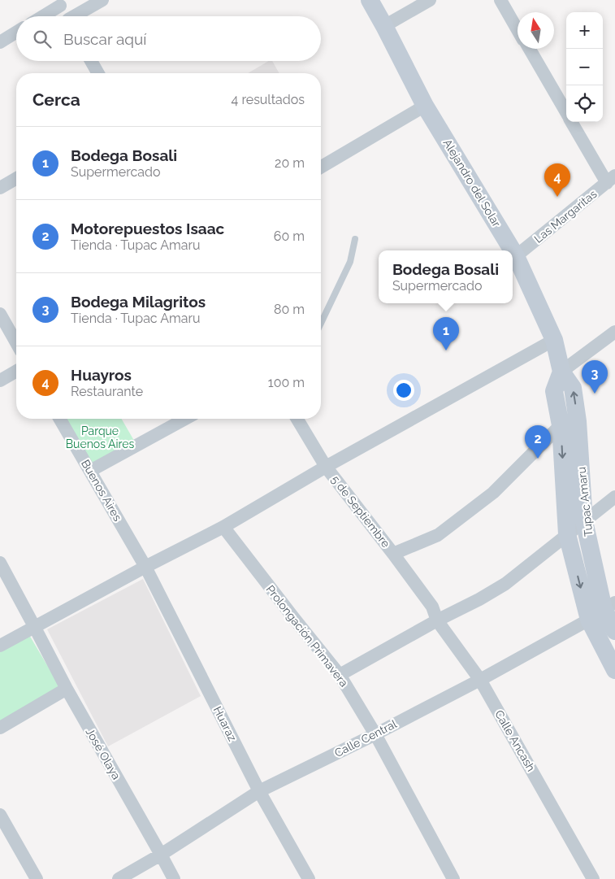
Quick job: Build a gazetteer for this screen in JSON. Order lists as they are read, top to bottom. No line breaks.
{"streets":{"street":["Alejandro del Solar","Las Margaritas","Buenos Aires","Tupac Amaru","5 de Septiembre","Prolongación Primavera","Huaraz","Calle Central","Calle Ancash","José Olaya"]},"crossings":[["Alejandro del Solar","Las Margaritas"],["Alejandro del Solar","Tupac Amaru"],["Buenos Aires","Huaraz"],["Tupac Amaru","Calle Central"],["5 de Septiembre","Calle Ancash"],["Prolongación Primavera","Calle Central"],["Huaraz","Calle Central"],["Calle Central","Calle Ancash"],["Calle Central","José Olaya"]],"parks":["Parque Buenos Aires"],"north":"top","page":{"map_buttons":["+","−"],"search":"Buscar aquí","heading":["Cerca","4 resultados"],"list":[{"mark":"1","name":"Bodega Bosali","note":"Supermercado","value":"20 m"},{"mark":"2","name":"Motorepuestos Isaac","note":"Tienda · Tupac Amaru","value":"60 m"},{"mark":"3","name":"Bodega Milagritos","note":"Tienda · Tupac Amaru","value":"80 m"},{"mark":"4","name":"Huayros","note":"Restaurante","value":"100 m"}],"pins":["4","1","3","2"],"popup":["Bodega Bosali","Supermercado"]}}
